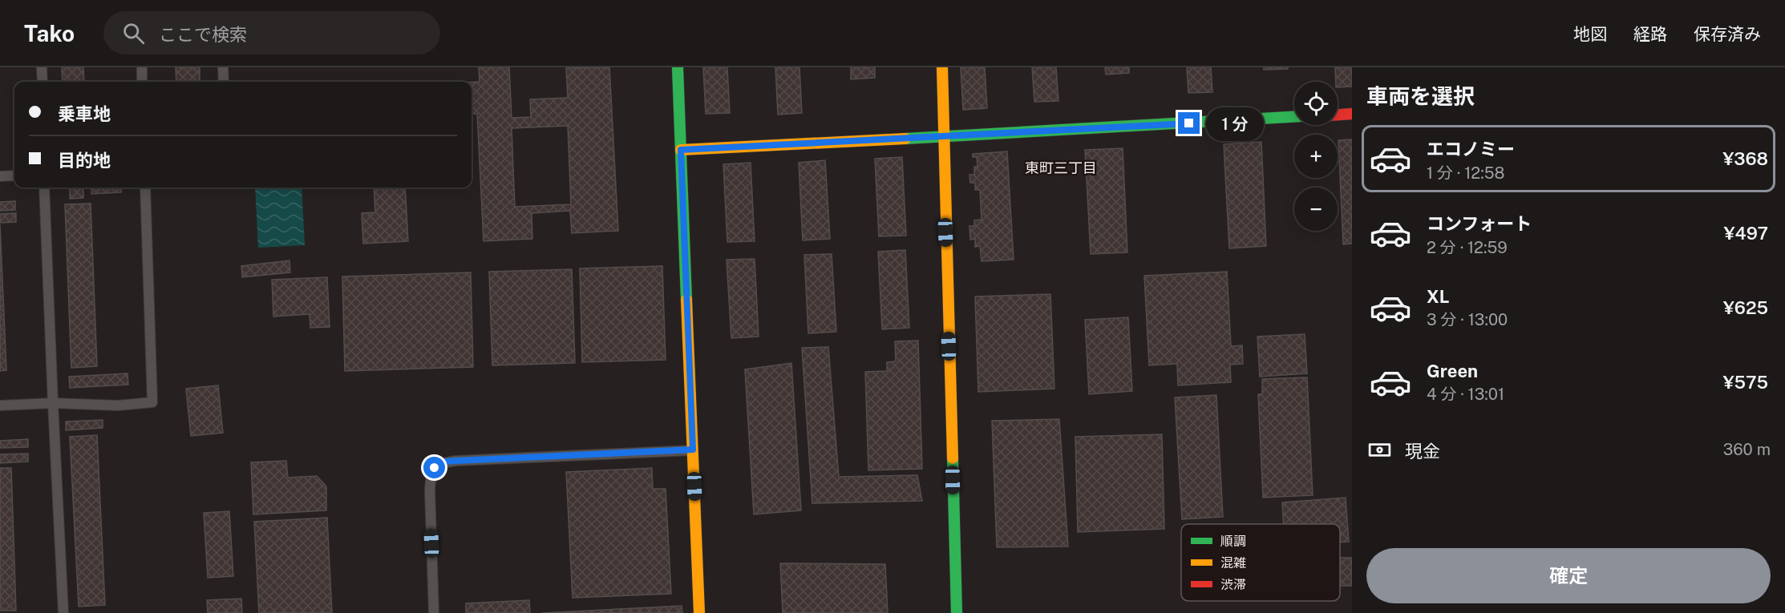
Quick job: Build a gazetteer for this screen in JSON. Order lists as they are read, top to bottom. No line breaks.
{"districts":["東町三丁目"],"legend":["順調","混雑","渋滞"],"page":{"header":"Tako","search":"ここで検索","nav":["地図","経路","保存済み"],"heading":"車両を選択","map_buttons":["+","−"],"banner":["乗車地","目的地"],"bubble":"1 分","list":[{"name":"エコノミー","note":"1 分 · 12:58","value":"¥368"},{"name":"コンフォート","note":"2 分 · 12:59","value":"¥497"},{"name":"XL","note":"3 分 · 13:00","value":"¥625"},{"name":"Green","note":"4 分 · 13:01","value":"¥575"}],"pay":["現金","360 m"],"buttons":"確定"}}
